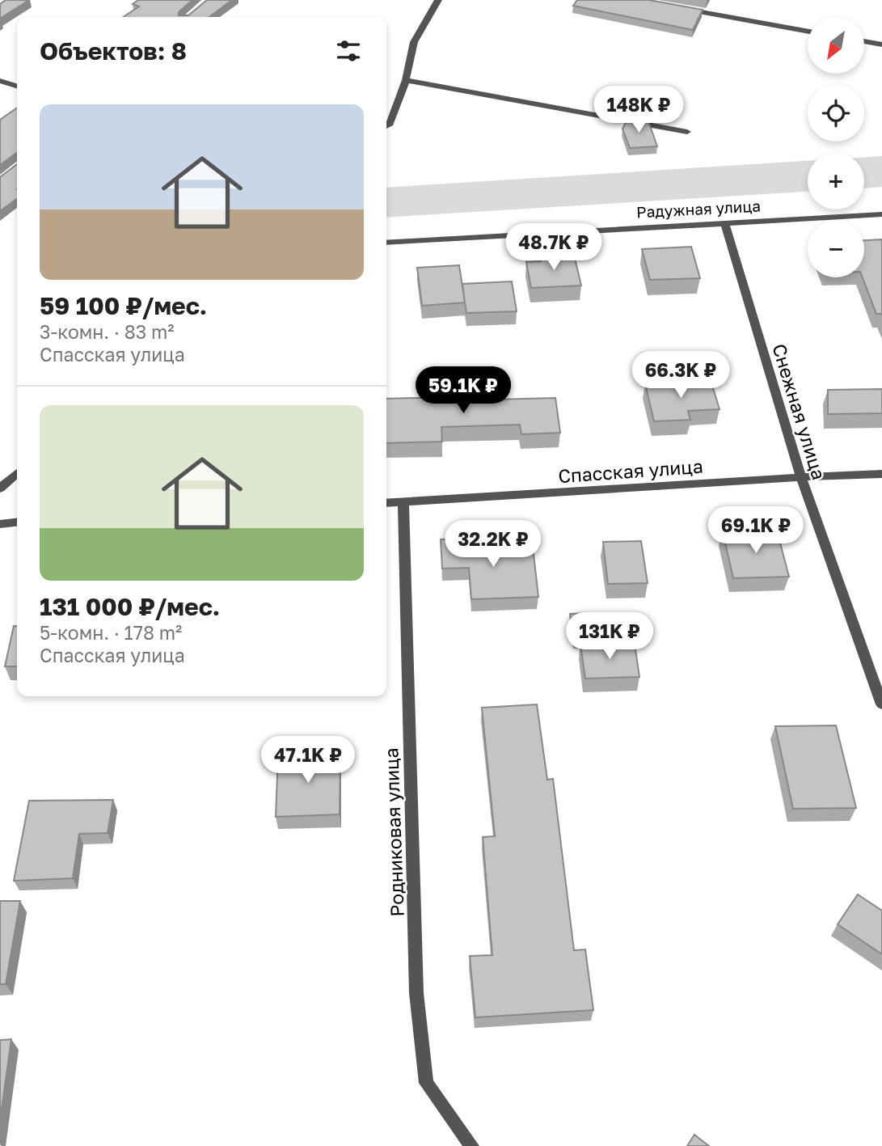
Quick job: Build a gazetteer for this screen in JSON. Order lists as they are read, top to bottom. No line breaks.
{"streets":{"street":["Радужная улица","Снежная улица","Спасская улица","Родниковая улица"]},"crossings":[["Радужная улица","Снежная улица"],["Снежная улица","Спасская улица"],["Спасская улица","Родниковая улица"]],"north":"bottom left","page":{"map_buttons":["+","−"],"heading":"Объектов: 8","list":[{"name":"59 100 ₽/мес.","note":"3-комн. · 83 m² · Спасская улица"},{"name":"131 000 ₽/мес.","note":"5-комн. · 178 m² · Спасская улица"}],"price":["148K ₽","48.7K ₽","66.3K ₽","59.1K ₽","69.1K ₽","32.2K ₽","131K ₽","47.1K ₽"]}}
